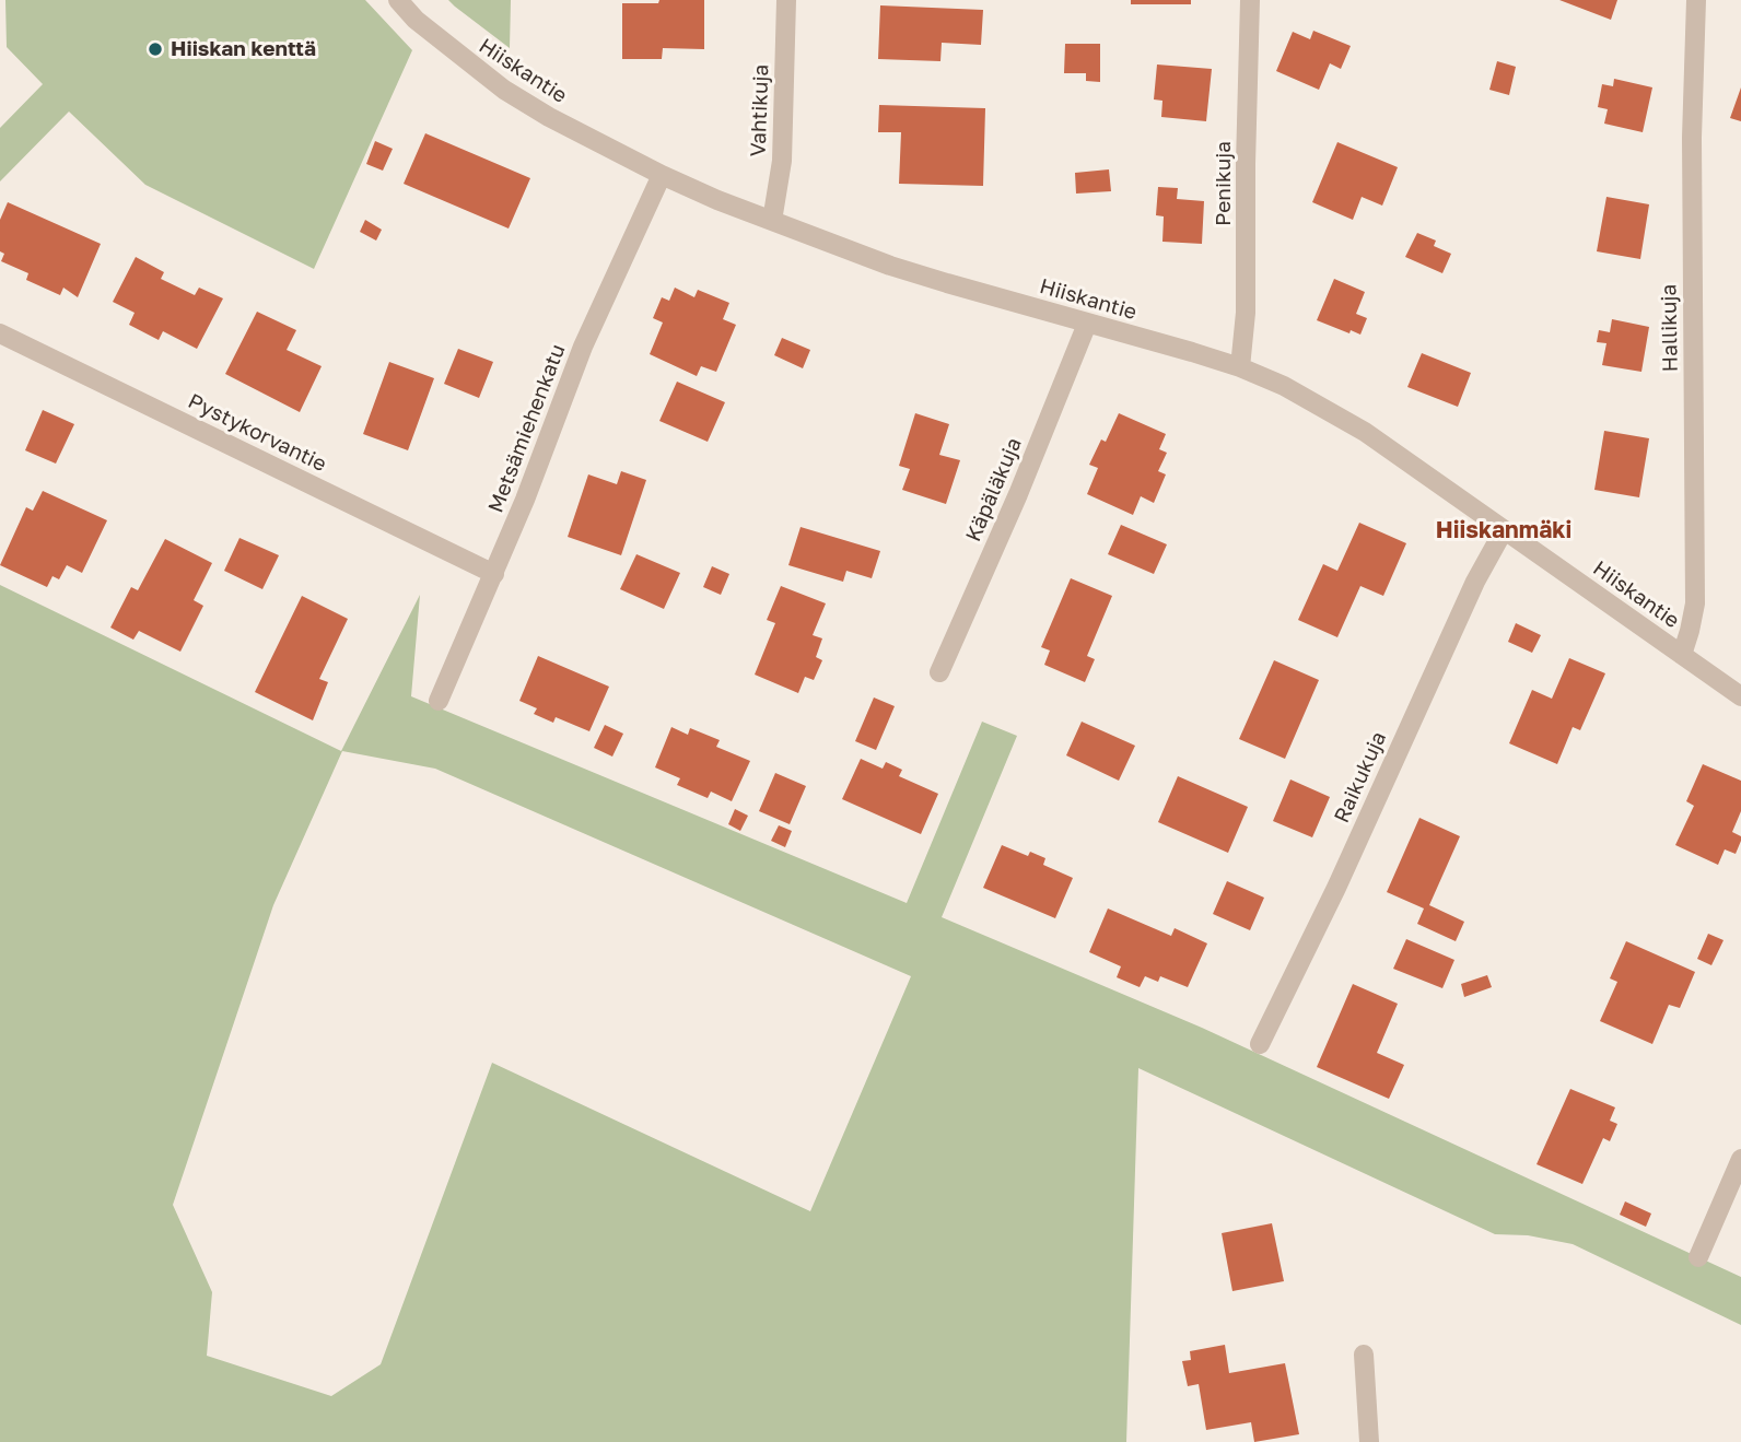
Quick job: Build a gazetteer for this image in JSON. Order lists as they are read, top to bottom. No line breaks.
{"streets":{"street":["Hiiskantie","Vahtikuja","Penikuja","Hallikuja","Metsämiehenkatu","Pystykorvantie","Käpäläkuja","Raikukuja"]},"crossings":[["Hiiskantie","Vahtikuja"],["Hiiskantie","Penikuja"],["Hiiskantie","Hallikuja"],["Hiiskantie","Metsämiehenkatu"],["Hiiskantie","Käpäläkuja"],["Hiiskantie","Raikukuja"],["Metsämiehenkatu","Pystykorvantie"]],"districts":["Hiiskanmäki"],"places":["Hiiskan kenttä"]}
